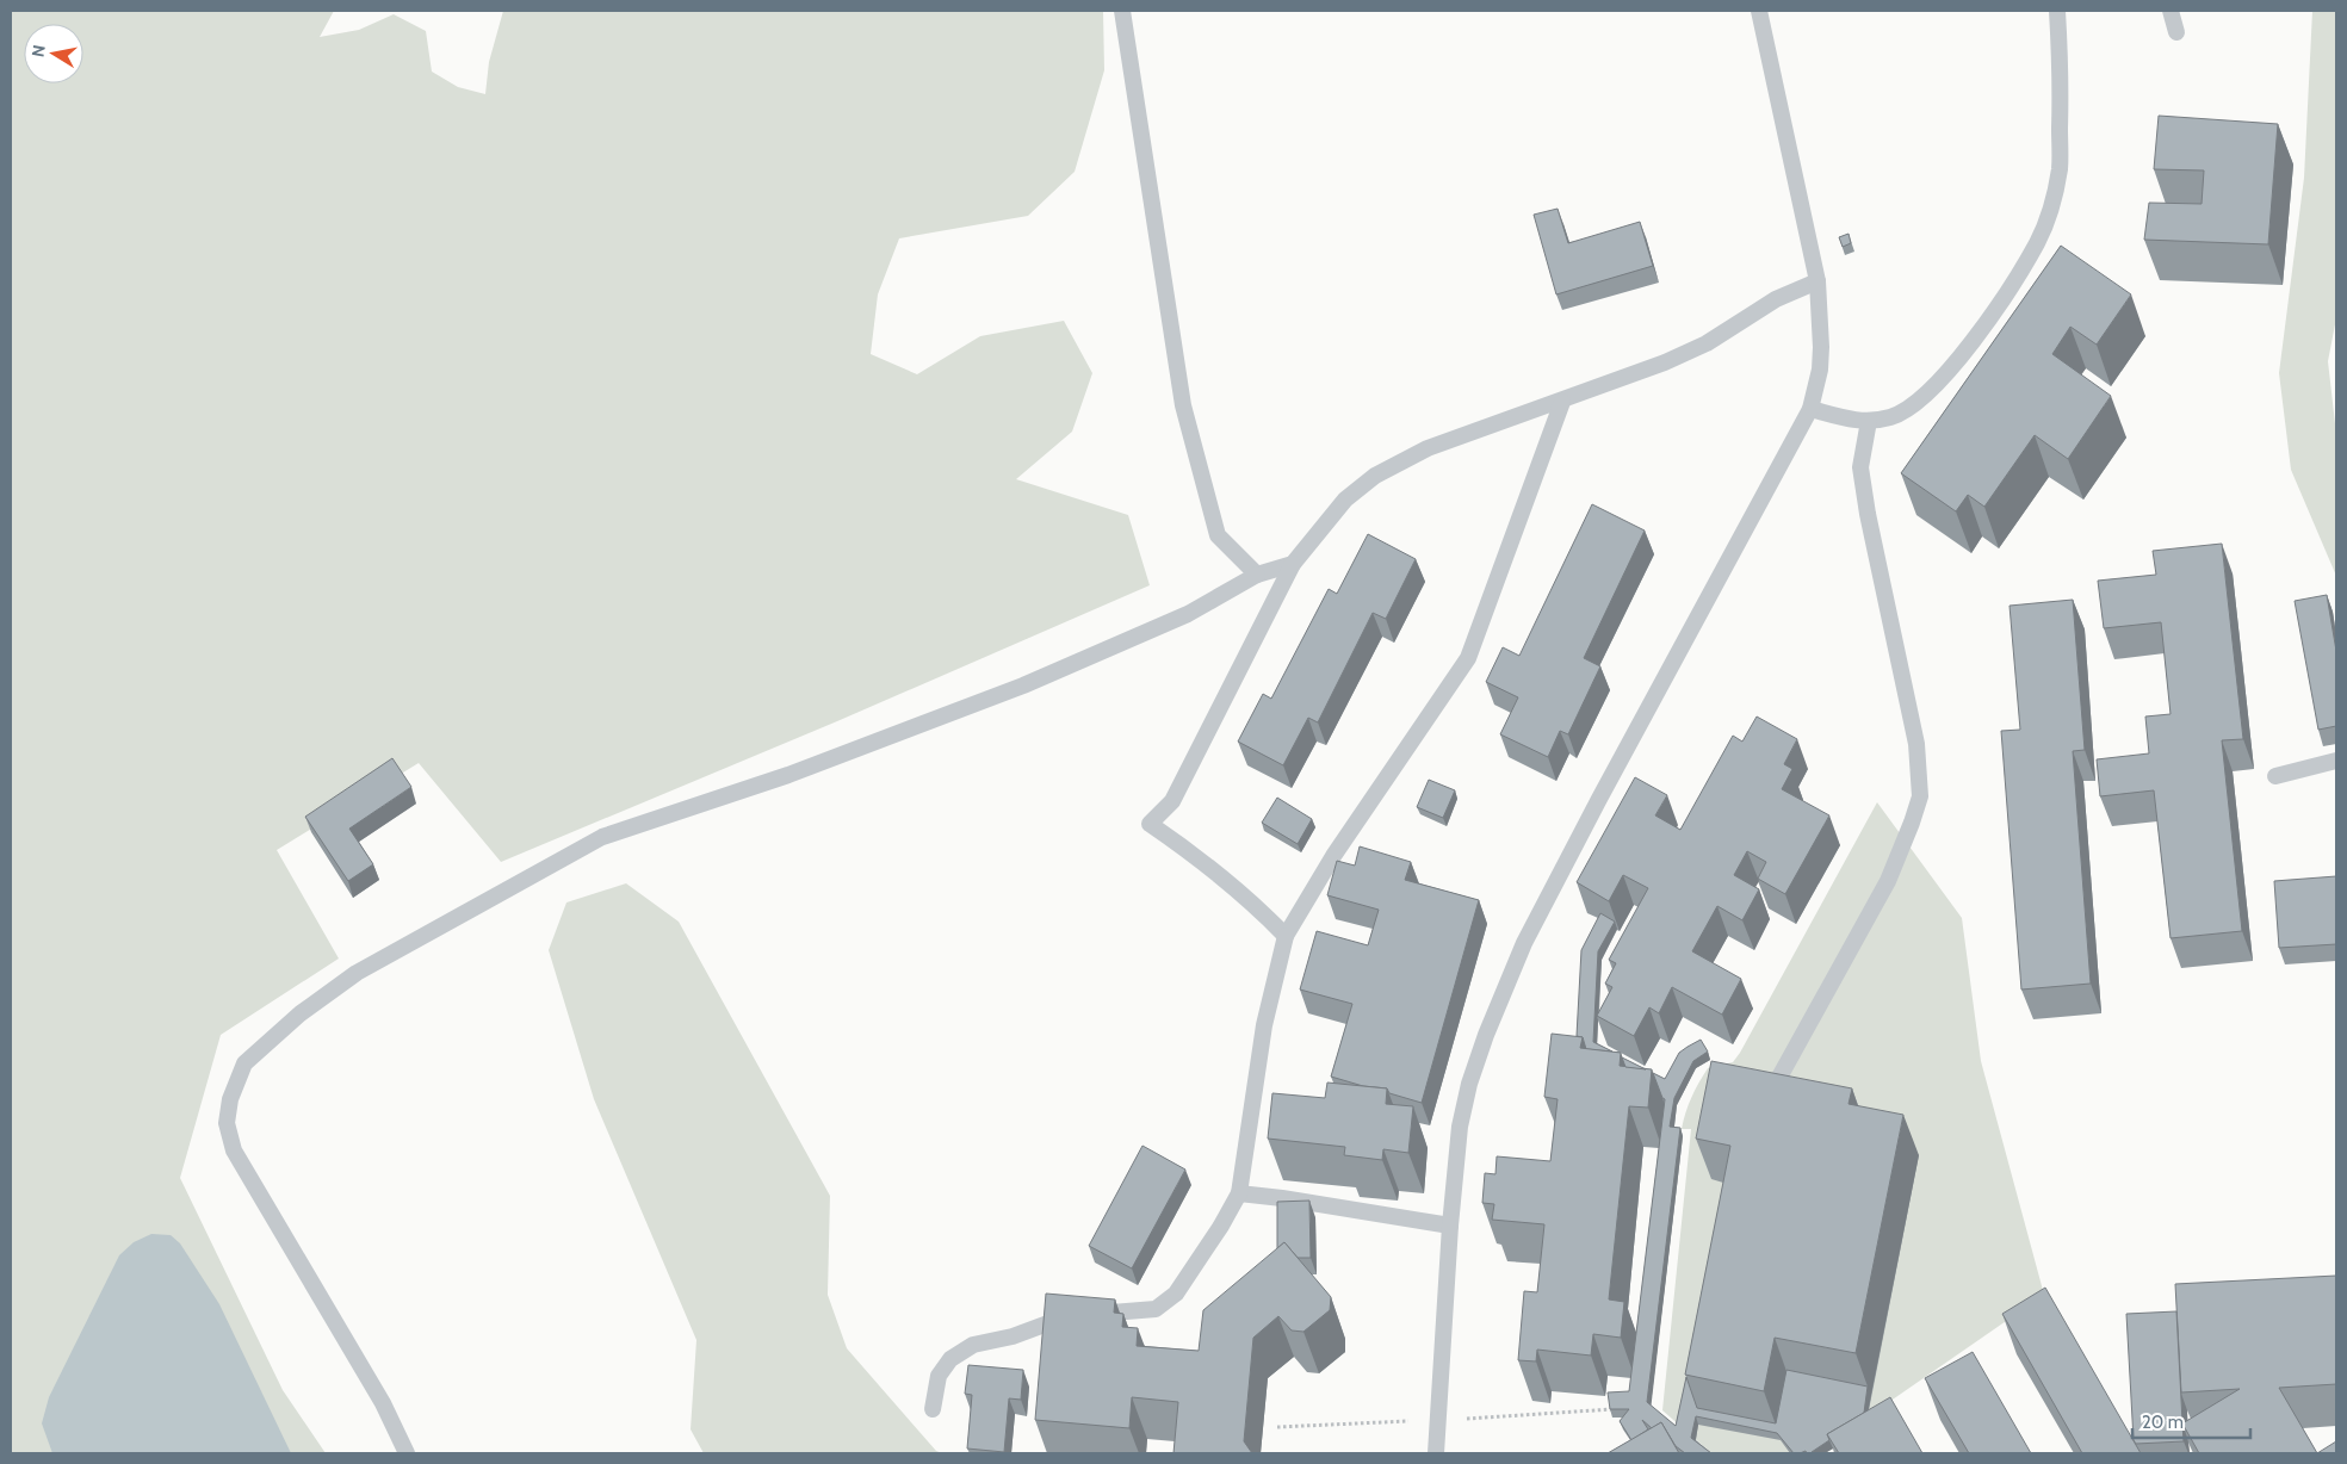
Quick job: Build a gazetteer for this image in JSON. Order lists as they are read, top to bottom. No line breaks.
{"scale_bar":"20 m","north":"left"}
